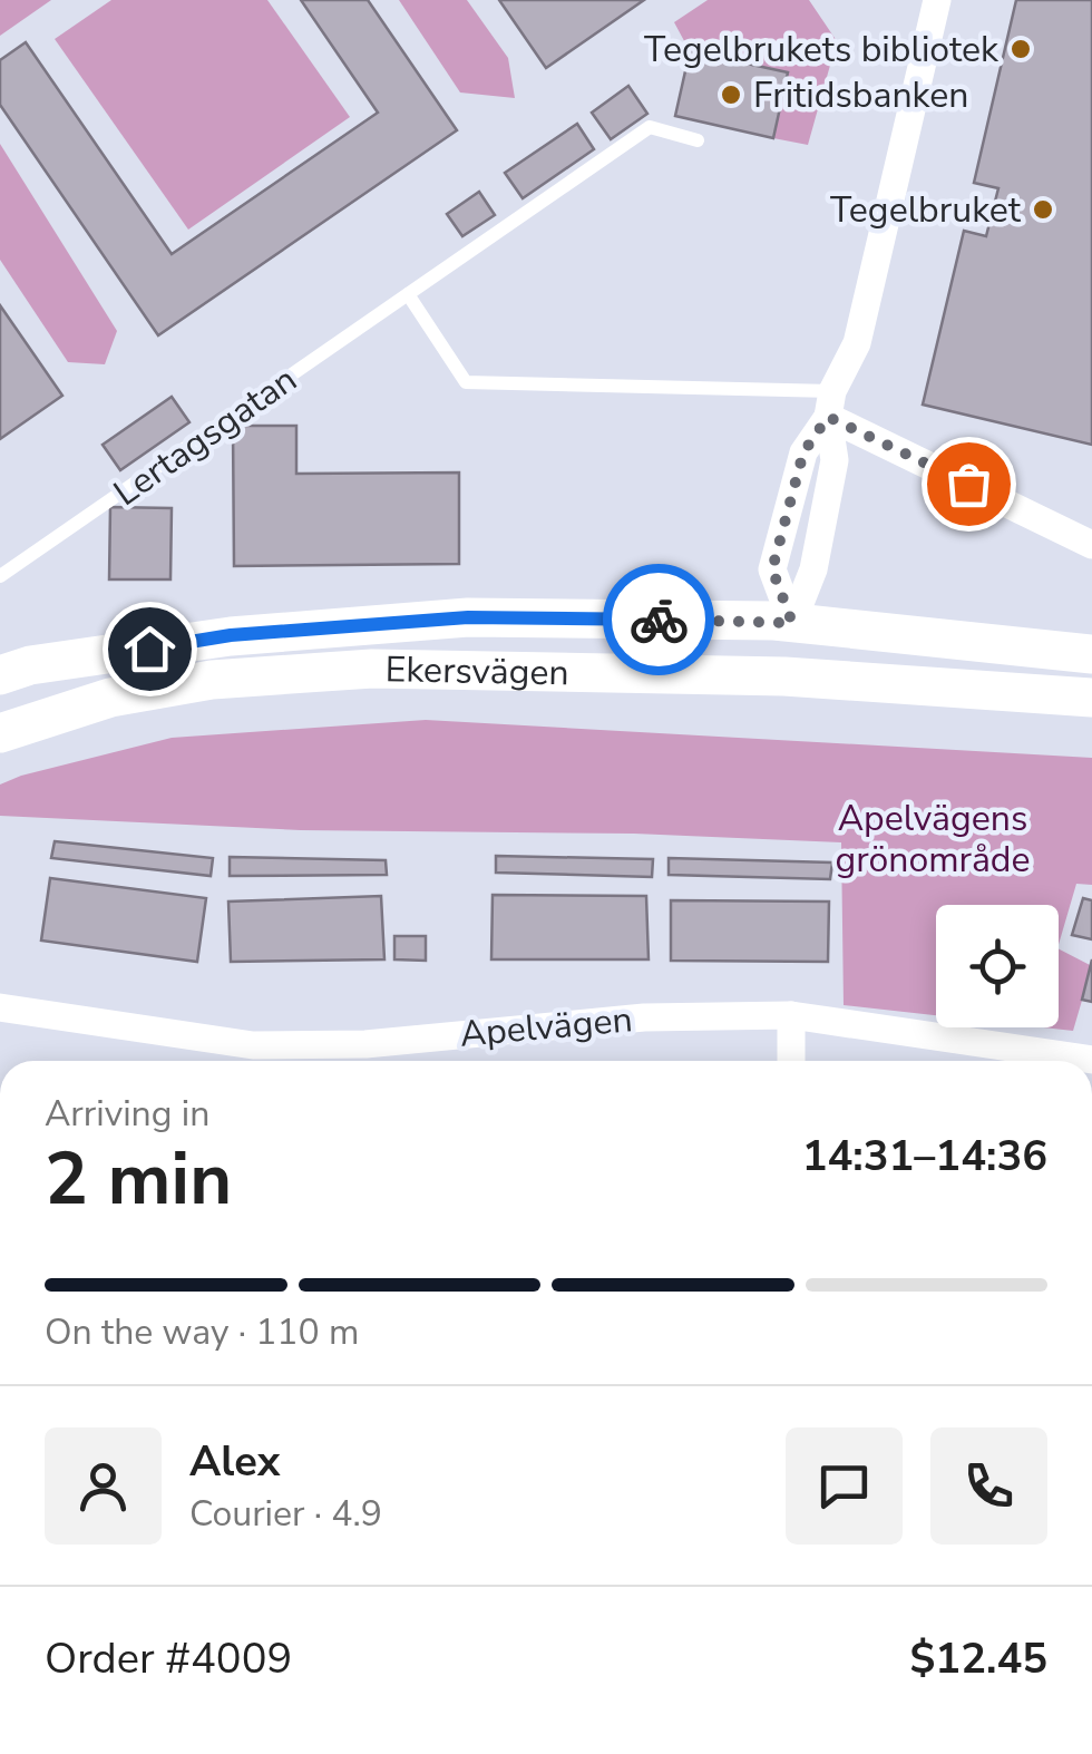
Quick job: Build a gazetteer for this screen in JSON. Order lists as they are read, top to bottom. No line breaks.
{"streets":{"main road":["Ekersvägen"],"street":["Apelvägen"],"lane":["Lertagsgatan"]},"parks":["Apelvägens grönområde"],"places":["Tegelbrukets bibliotek","Fritidsbanken","Tegelbruket"],"page":{"heading":["2 min","Arriving in","14:31–14:36"],"panel":["Alex","Courier · 4.9","Order #4009","$12.45"],"bar":"On the way · 110 m"}}
